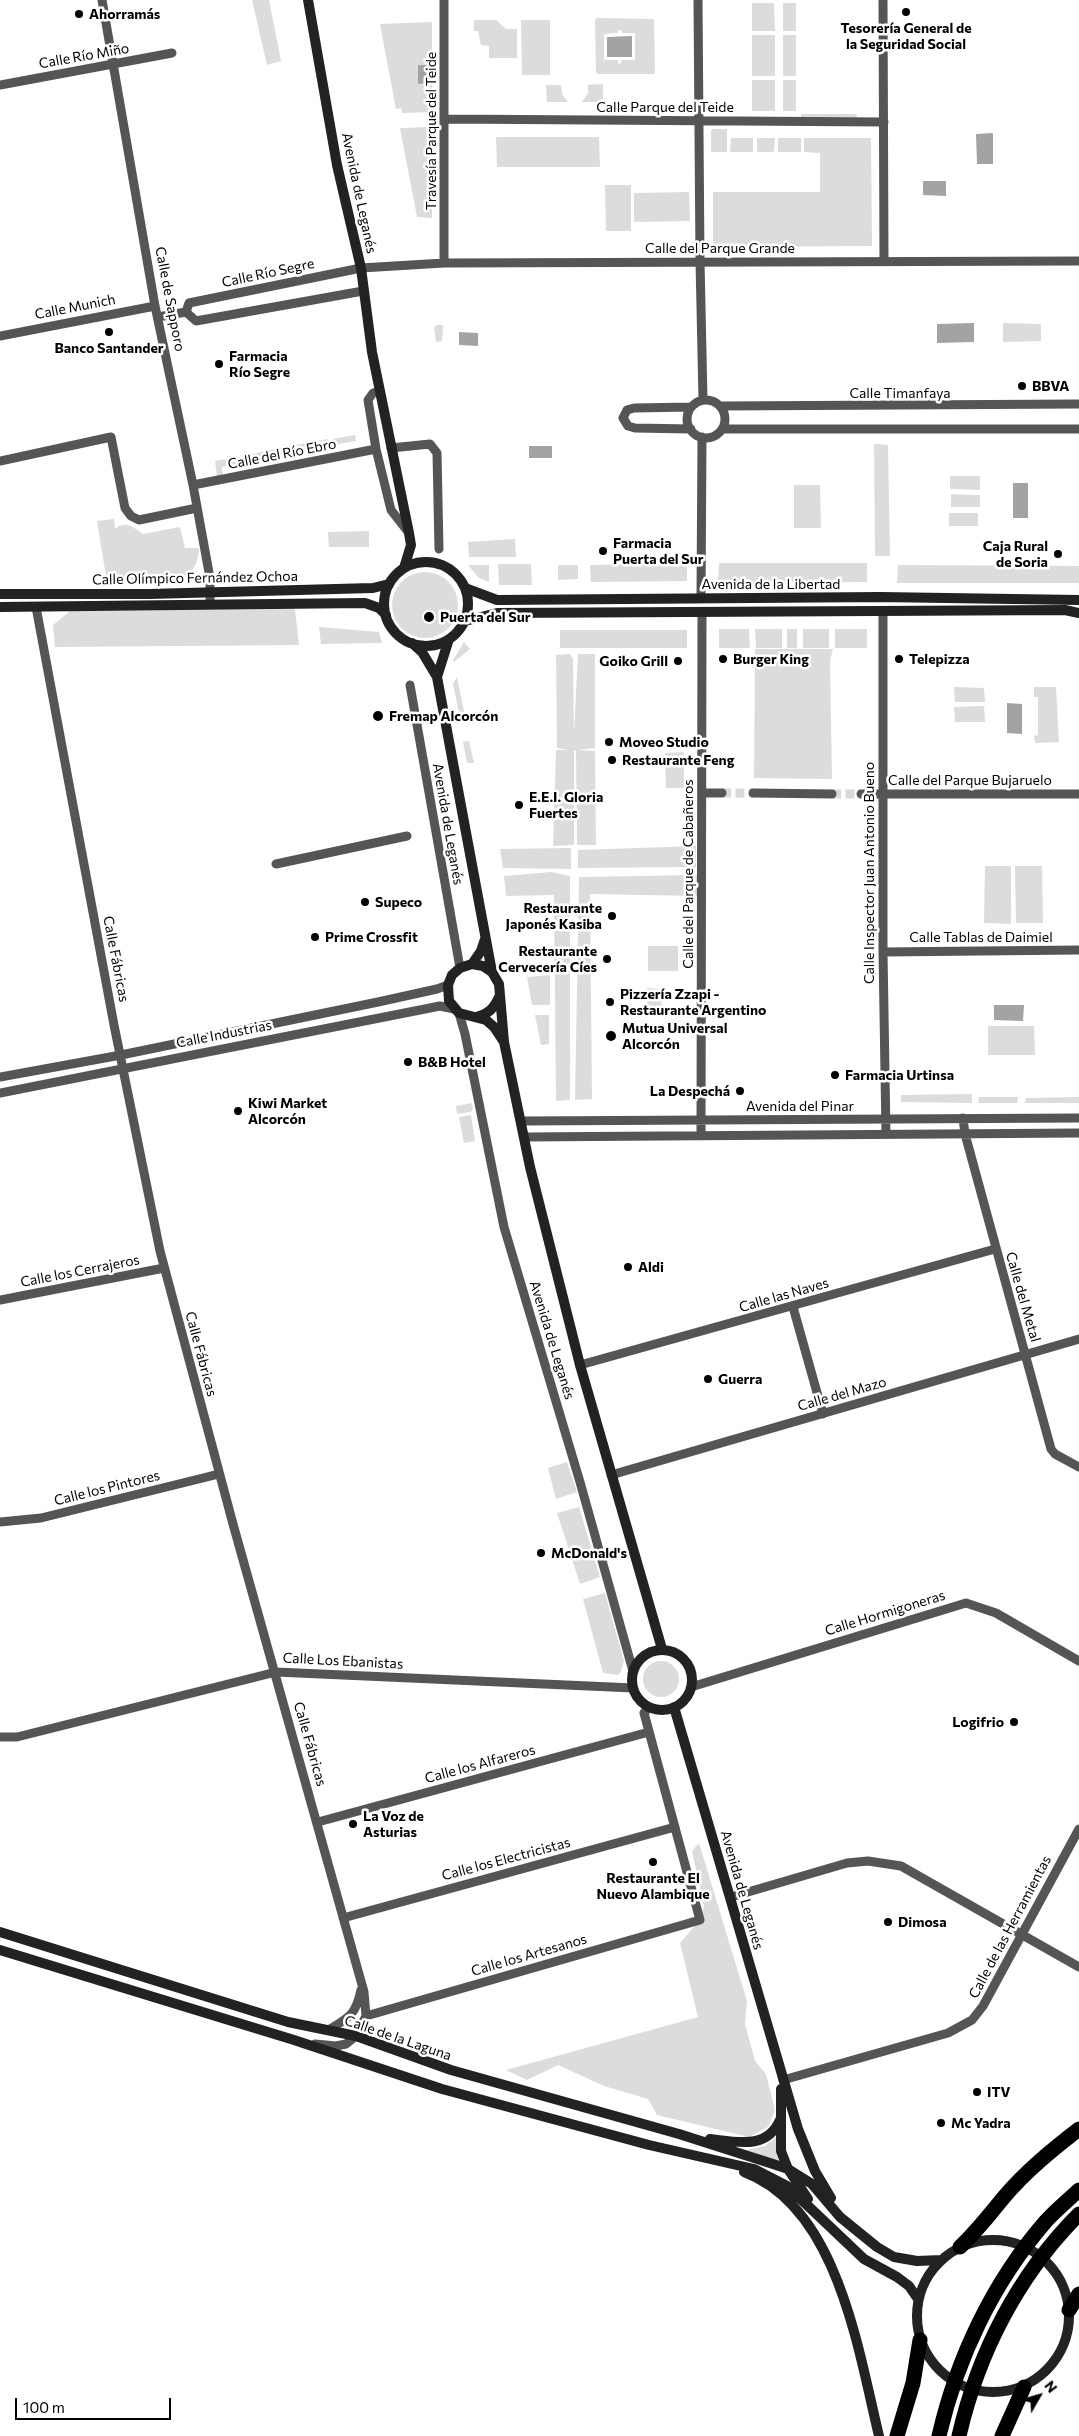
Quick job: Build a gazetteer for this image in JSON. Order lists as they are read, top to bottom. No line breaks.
{"streets":{"street":["Calle Río Miño","Calle Parque del Teide","Travesía Parque del Teide","Avenida de Leganés","Calle del Parque Grande","Calle Río Segre","Calle de Sapporo","Calle Munich","Calle Timanfaya","Calle del Río Ebro","Calle Olímpico Fernández Ochoa","Avenida de la Libertad","Calle del Parque Bujaruelo","Calle Inspector Juan Antonio Bueno","Calle del Parque de Cabañeros","Calle Tablas de Daimiel","Calle Fábricas","Calle Industrias","Avenida del Pinar","Calle los Cerrajeros","Calle las Naves","Calle del Metal","Calle del Mazo","Calle los Pintores","Calle Hormigoneras","Calle Los Ebanistas","Calle los Alfareros","Calle los Electricistas","Calle de las Herramientas","Calle los Artesanos","Calle de la Laguna"]},"crossings":[["Calle Río Miño","Calle de Sapporo"],["Calle Parque del Teide","Travesía Parque del Teide"],["Travesía Parque del Teide","Calle del Parque Grande"],["Avenida de Leganés","Calle del Parque Grande"],["Avenida de Leganés","Calle Río Segre"],["Avenida de Leganés","Calle del Río Ebro"],["Avenida de Leganés","Calle Olímpico Fernández Ochoa"],["Avenida de Leganés","Avenida de la Libertad"],["Avenida de Leganés","Calle Industrias"],["Avenida de Leganés","Avenida del Pinar"],["Avenida de Leganés","Calle las Naves"],["Avenida de Leganés","Calle del Mazo"],["Avenida de Leganés","Calle Hormigoneras"],["Avenida de Leganés","Calle Los Ebanistas"],["Avenida de Leganés","Calle de las Herramientas"],["Avenida de Leganés","Calle de la Laguna"],["Calle del Parque Grande","Calle Río Segre"],["Calle Río Segre","Calle de Sapporo"],["Calle de Sapporo","Calle Munich"],["Calle de Sapporo","Calle del Río Ebro"],["Calle de Sapporo","Calle Olímpico Fernández Ochoa"],["Calle Olímpico Fernández Ochoa","Avenida de la Libertad"],["Calle Olímpico Fernández Ochoa","Calle Fábricas"],["Avenida de la Libertad","Calle Inspector Juan Antonio Bueno"],["Avenida de la Libertad","Calle del Parque de Cabañeros"],["Calle del Parque Bujaruelo","Calle Inspector Juan Antonio Bueno"],["Calle Inspector Juan Antonio Bueno","Calle Tablas de Daimiel"],["Calle Inspector Juan Antonio Bueno","Avenida del Pinar"],["Calle del Parque de Cabañeros","Avenida del Pinar"],["Calle Fábricas","Calle Industrias"],["Calle Fábricas","Calle los Cerrajeros"],["Calle Fábricas","Calle los Pintores"],["Calle Fábricas","Calle Los Ebanistas"],["Calle Fábricas","Calle los Alfareros"],["Calle Fábricas","Calle los Electricistas"],["Calle Fábricas","Calle los Artesanos"],["Avenida del Pinar","Calle del Metal"],["Calle las Naves","Calle del Metal"],["Calle del Metal","Calle del Mazo"],["Calle Hormigoneras","Calle Los Ebanistas"],["Calle los Electricistas","Calle los Artesanos"]],"places":["Tesorería General de la Seguridad Social","Ahorramás","Banco Santander","Farmacia Río Segre","BBVA","Farmacia Puerta del Sur","Caja Rural de Soria","Puerta del Sur","Burger King","Telepizza","Goiko Grill","Fremap Alcorcón","Moveo Studio","Restaurante Feng","E.E.I. Gloria Fuertes","Supeco","Restaurante Japonés Kasiba","Prime Crossfit","Restaurante Cervecería Cíes","Pizzería Zzapi - Restaurante Argentino","Mutua Universal Alcorcón","B&B Hotel","Farmacia Urtinsa","La Despechá","Kiwi Market Alcorcón","Aldi","Guerra","McDonald's","Logifrio","La Voz de Asturias","Restaurante El Nuevo Alambique","Dimosa","ITV","Mc Yadra"],"scale_bar":"100 m","north":"top right"}
